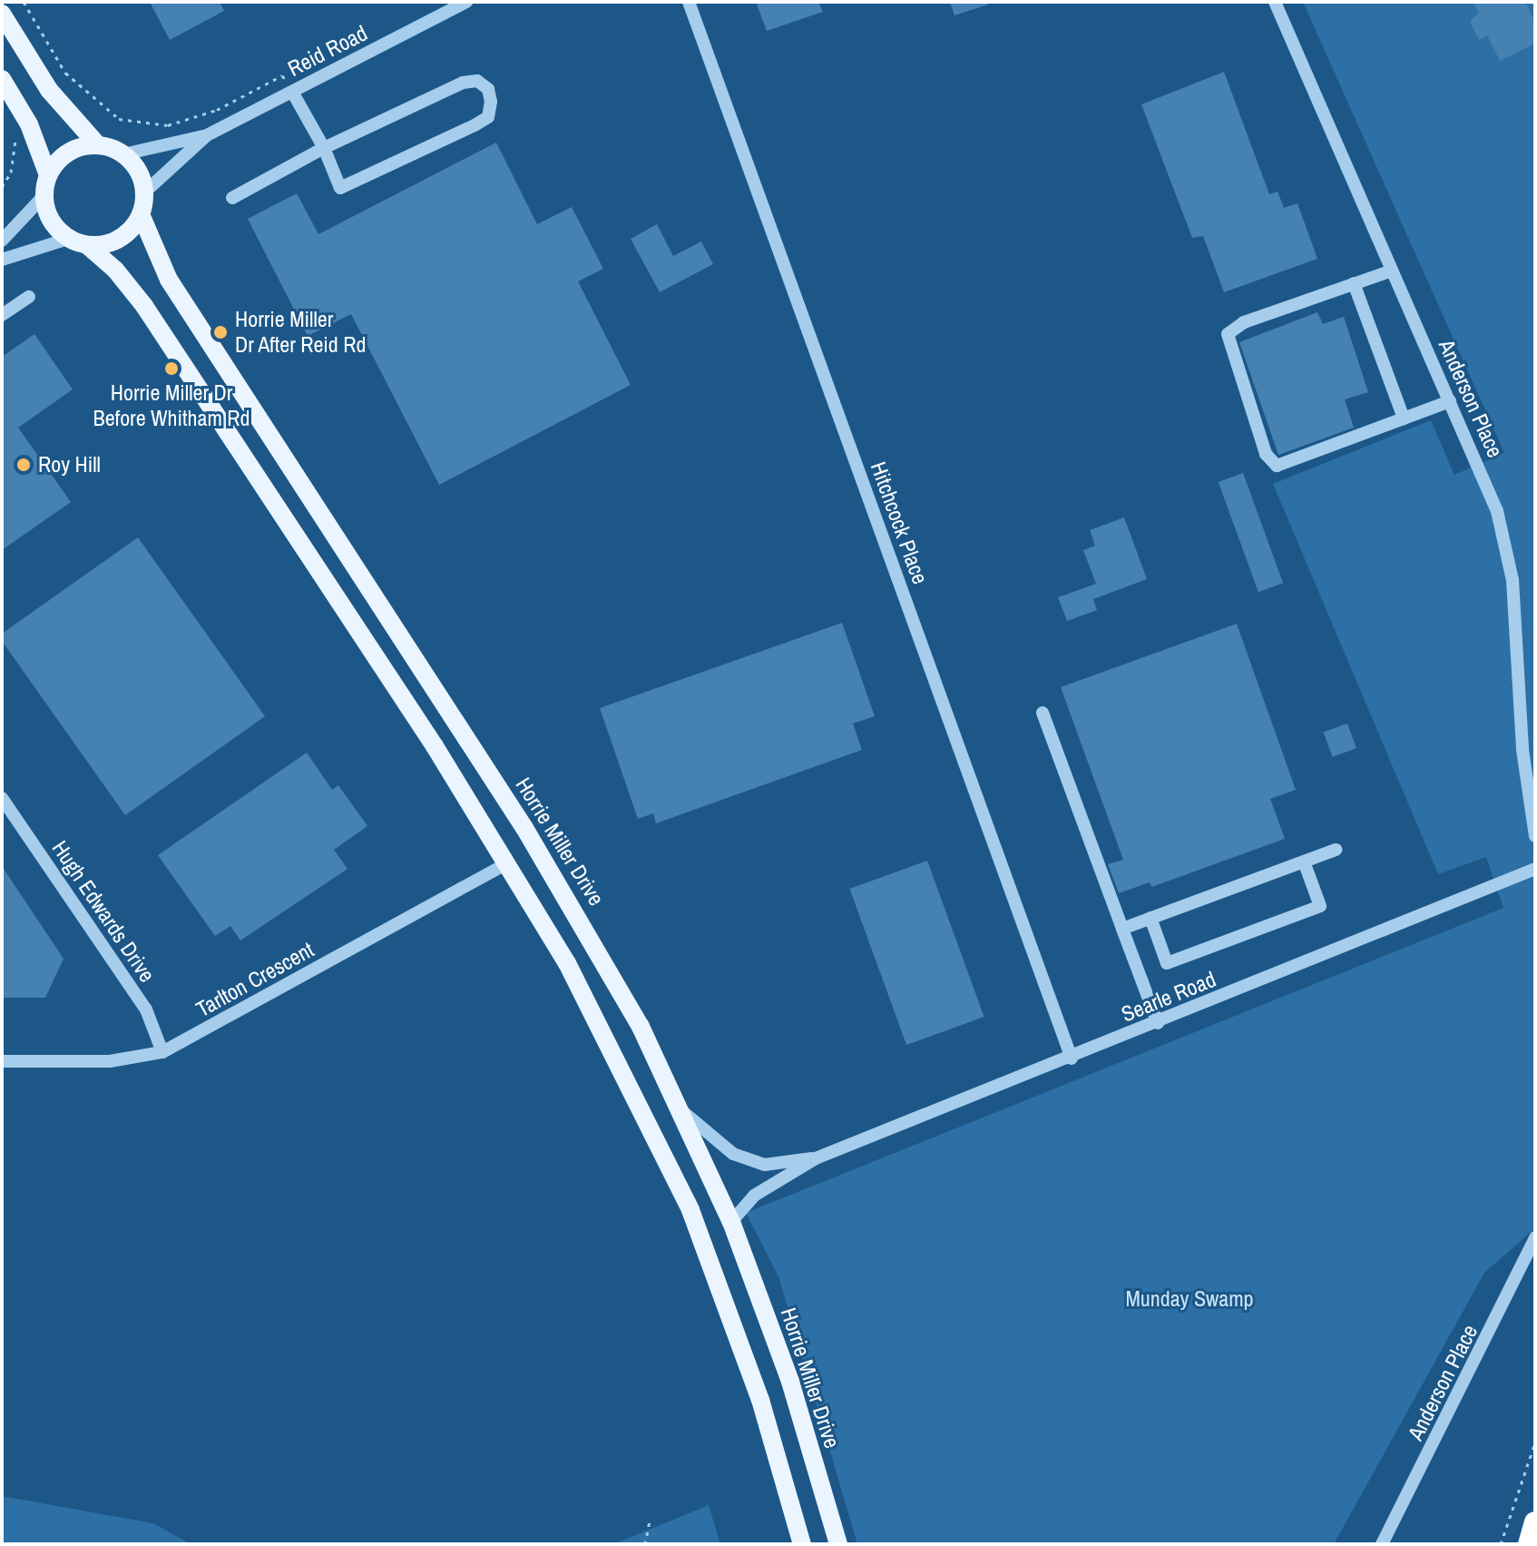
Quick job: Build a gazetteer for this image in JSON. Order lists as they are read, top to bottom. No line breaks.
{"streets":{"main road":["Horrie Miller Drive"],"street":["Reid Road","Anderson Place","Hitchcock Place","Hugh Edwards Drive","Tarlton Crescent","Searle Road"]},"crossings":[["Reid Road","Horrie Miller Drive"],["Hitchcock Place","Searle Road"],["Horrie Miller Drive","Searle Road"],["Hugh Edwards Drive","Tarlton Crescent"]],"parks":["Munday Swamp"],"places":["Horrie Miller Dr After Reid Rd","Horrie Miller Dr Before Whitham Rd","Roy Hill"]}
